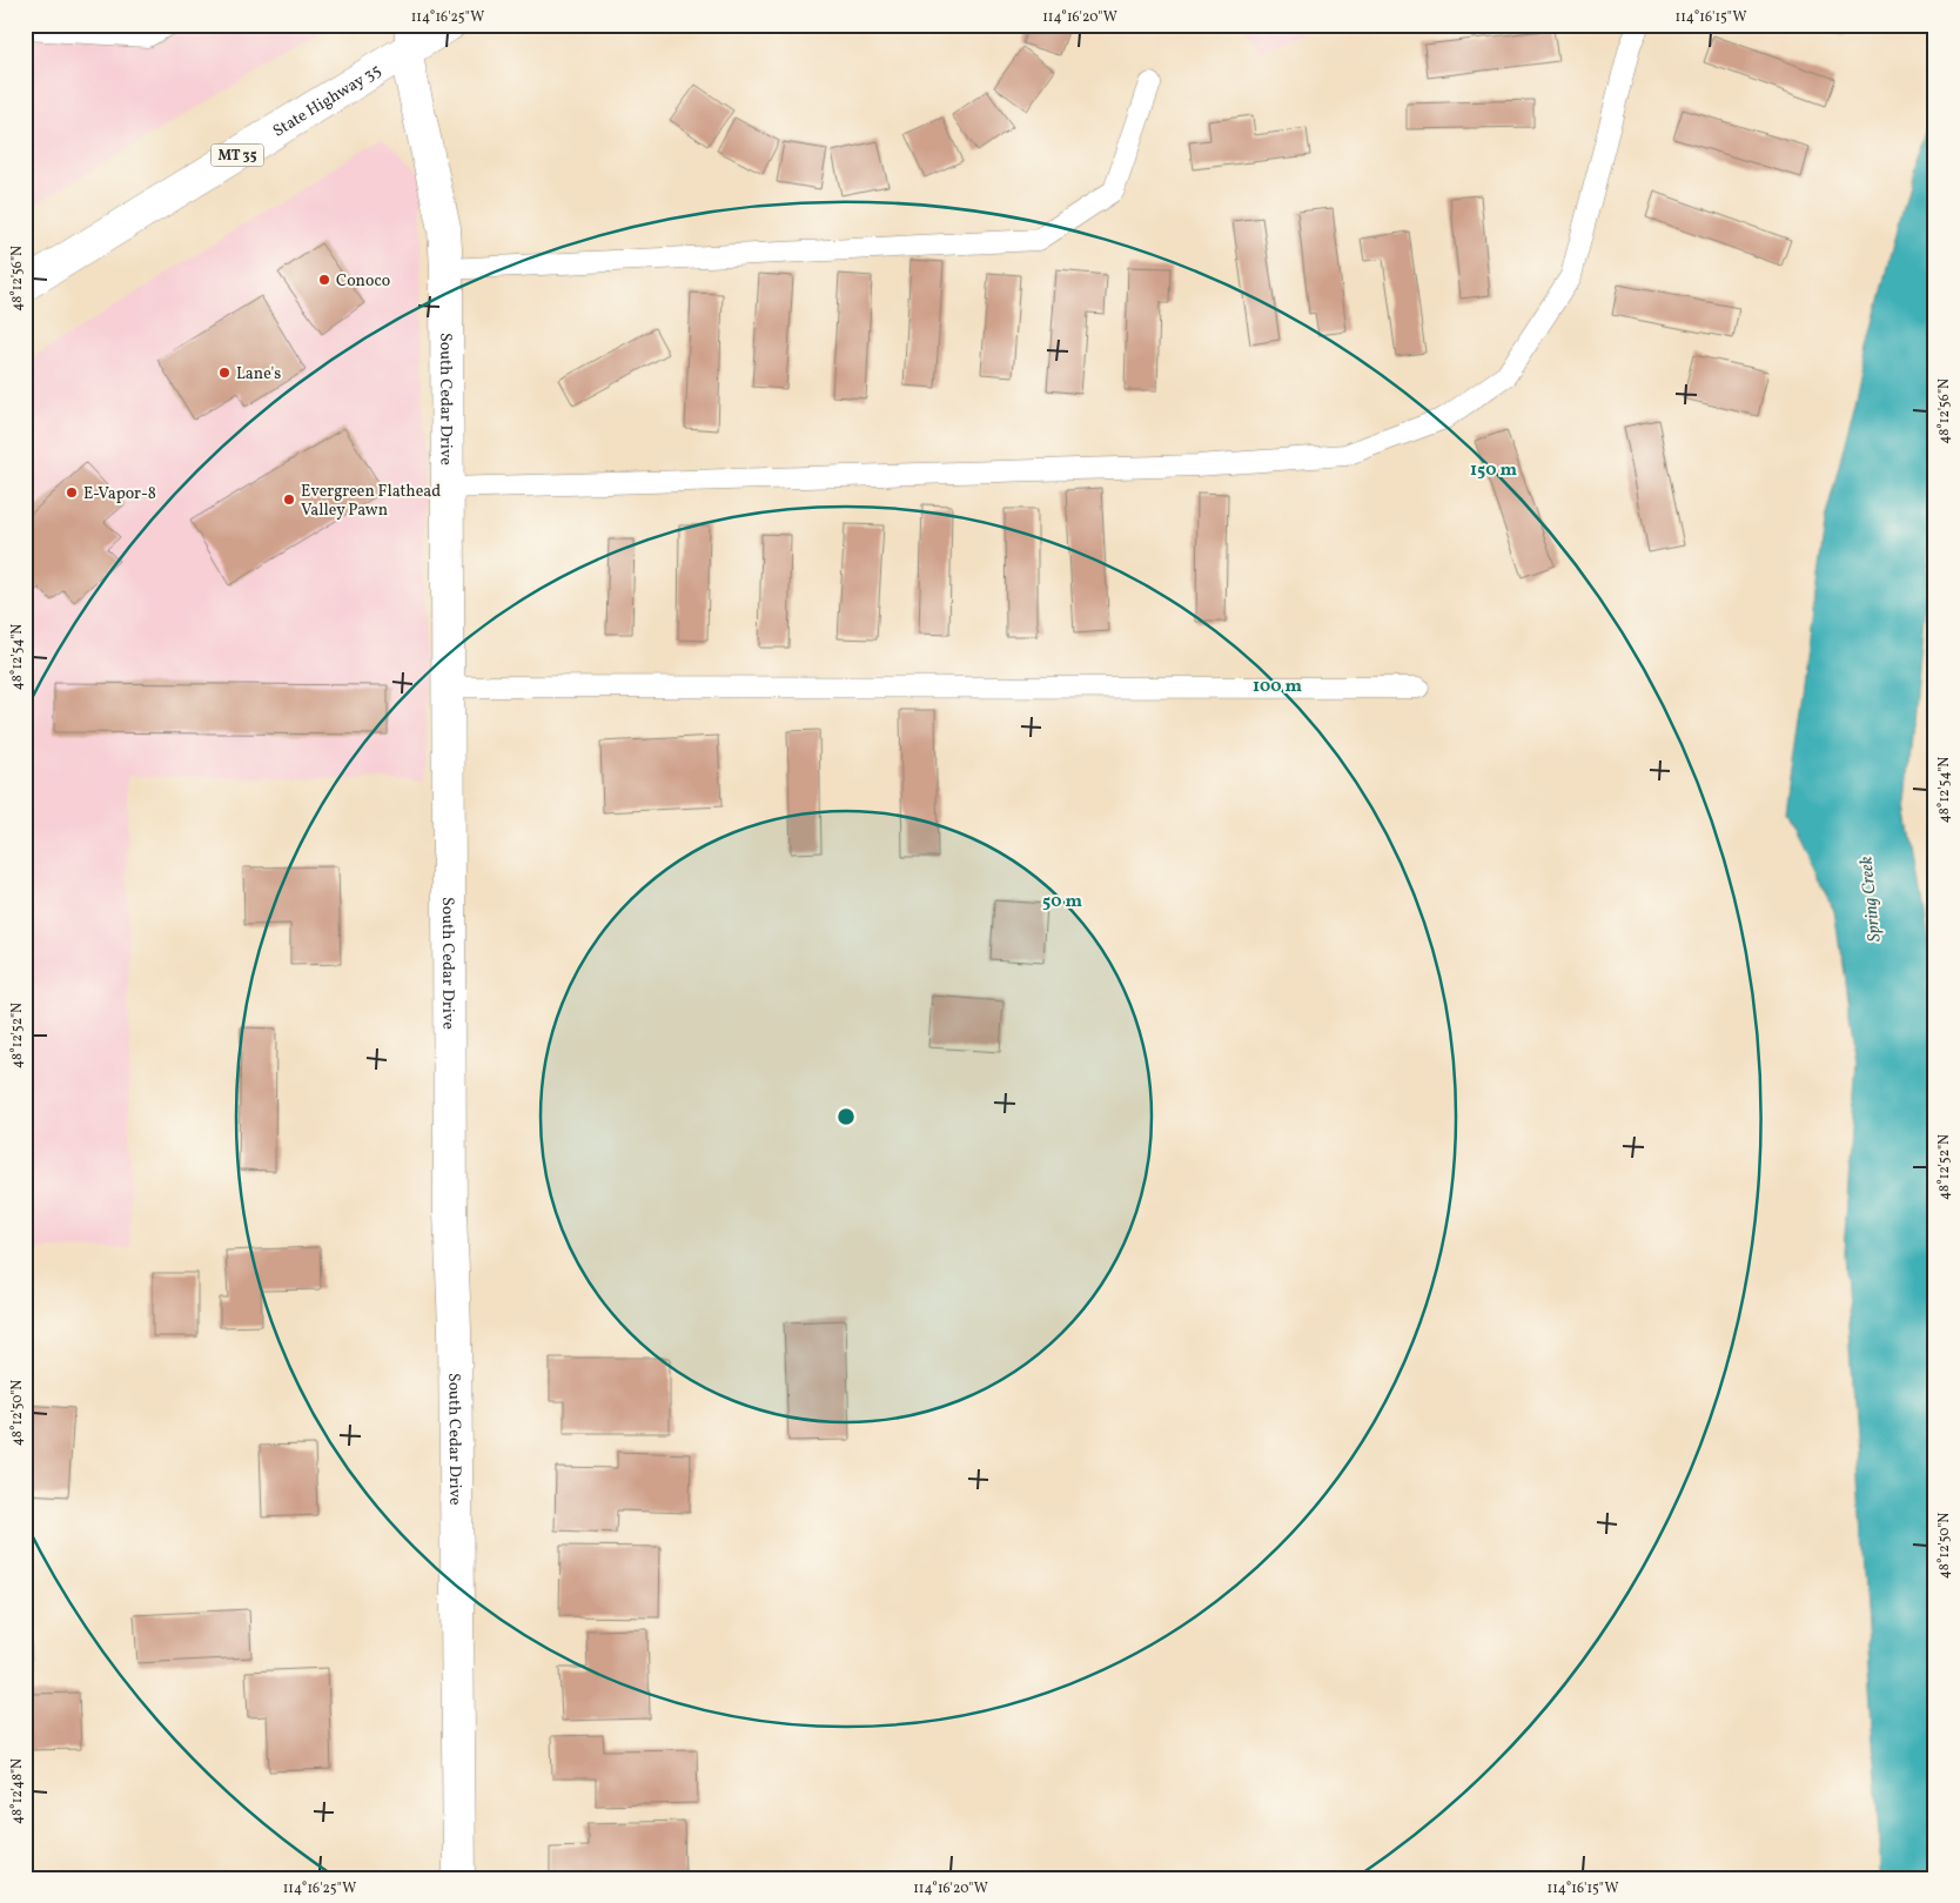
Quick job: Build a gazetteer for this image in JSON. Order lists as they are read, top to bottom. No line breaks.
{"streets":{"street":["State Highway 35","MT 35","South Cedar Drive"]},"crossings":[["State Highway 35","South Cedar Drive"]],"water":["Spring Creek"],"places":["Conoco","Lane's","E-Vapor-8","Evergreen Flathead Valley Pawn"],"coordinates":["114°16'25\"W","114°16'20\"W","114°16'15\"W","48°12'56\"N","48°12'54\"N","48°12'52\"N","48°12'50\"N","48°12'48\"N"],"rings":["150 m","100 m","50 m"]}
